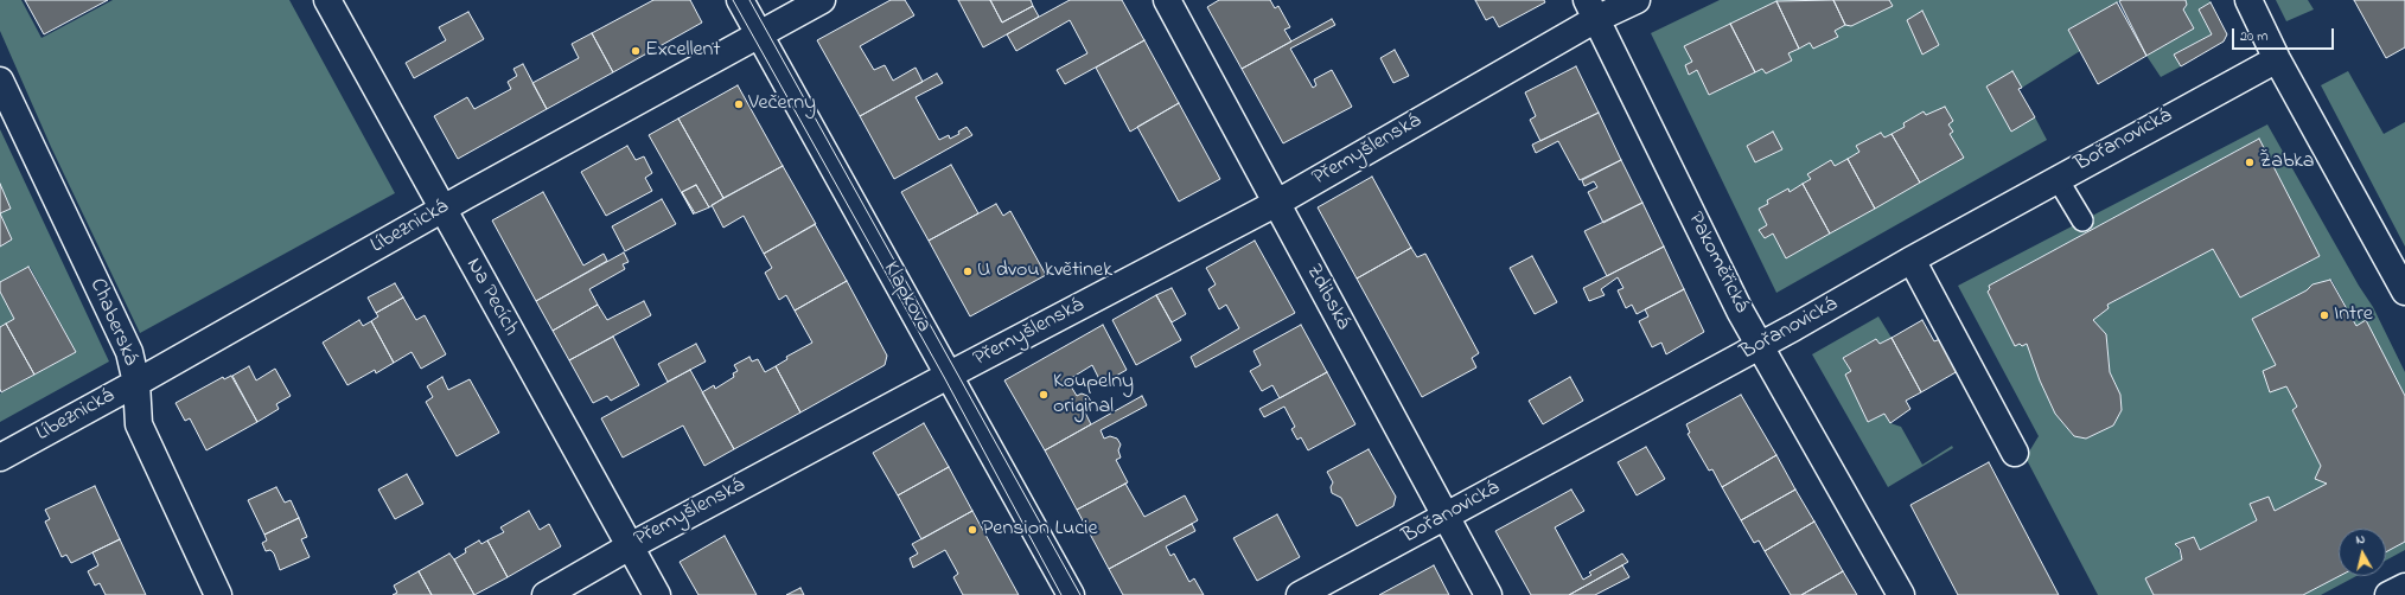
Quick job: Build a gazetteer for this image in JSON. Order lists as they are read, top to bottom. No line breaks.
{"streets":{"street":["Bořanovická","Přemyšlenská","Líbeznická","Pakoměřická","Na Pecích","Klapkova","Zdibská","Chaberská"]},"crossings":[["Bořanovická","Pakoměřická"],["Bořanovická","Zdibská"],["Přemyšlenská","Pakoměřická"],["Přemyšlenská","Na Pecích"],["Přemyšlenská","Klapkova"],["Přemyšlenská","Zdibská"],["Líbeznická","Na Pecích"],["Líbeznická","Klapkova"],["Líbeznická","Chaberská"]],"places":["Excellent","Večerny","Žabka","U dvou květinek","Intre","Koupelny original","Pension Lucie"],"scale_bar":"20 m","north":"top"}
